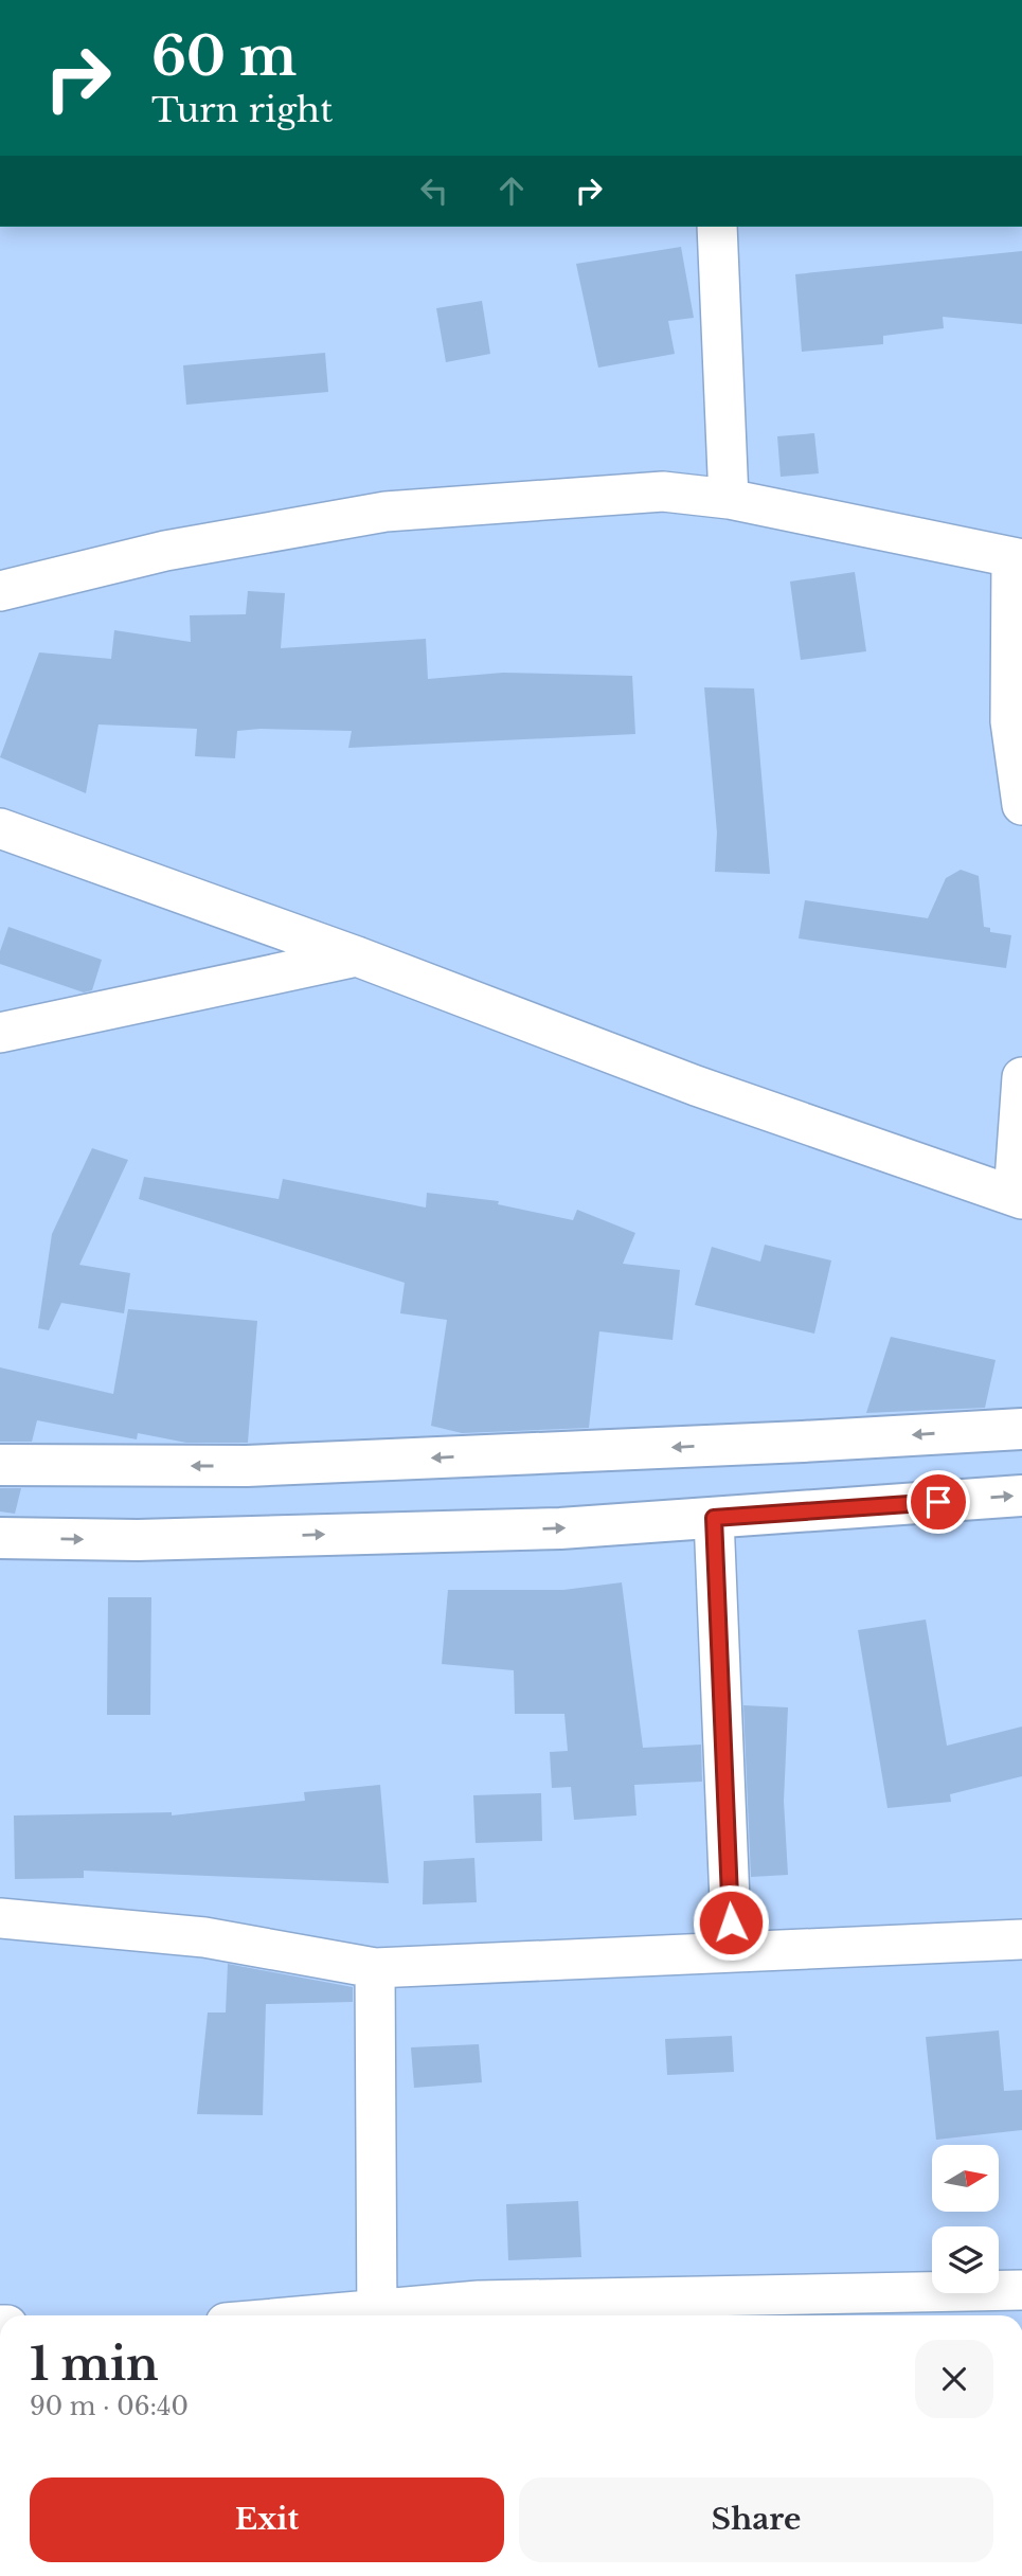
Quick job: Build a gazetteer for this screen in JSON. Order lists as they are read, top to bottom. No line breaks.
{"north":"right","page":{"turn":["60 m","Turn right"],"heading":["1 min","90 m · 06:40"],"buttons":["Exit","Share"]}}
